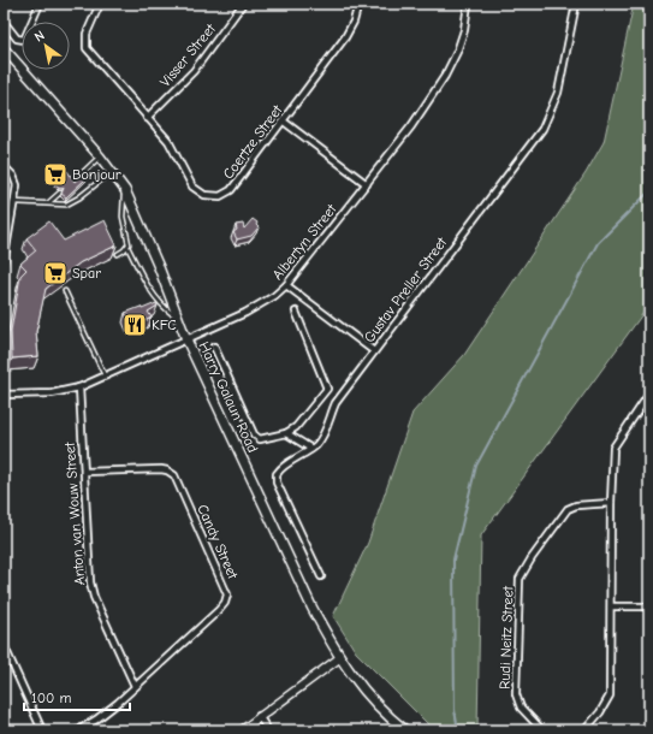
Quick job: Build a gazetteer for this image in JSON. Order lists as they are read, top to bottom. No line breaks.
{"streets":{"main road":["Harry Galaun Road"],"street":["Visser Street","Coertze Street","Albertyn Street","Gustav Preller Street","Anton van Wouw Street","Candy Street","Rudi Neitz Street"]},"crossings":[["Visser Street","Coertze Street"],["Albertyn Street","Harry Galaun Road"],["Albertyn Street","Anton van Wouw Street"],["Anton van Wouw Street","Candy Street"]],"places":{"supermarket":["Bonjour","Spar"],"restaurant":["KFC"]},"scale_bar":"100 m","north":"top left"}
